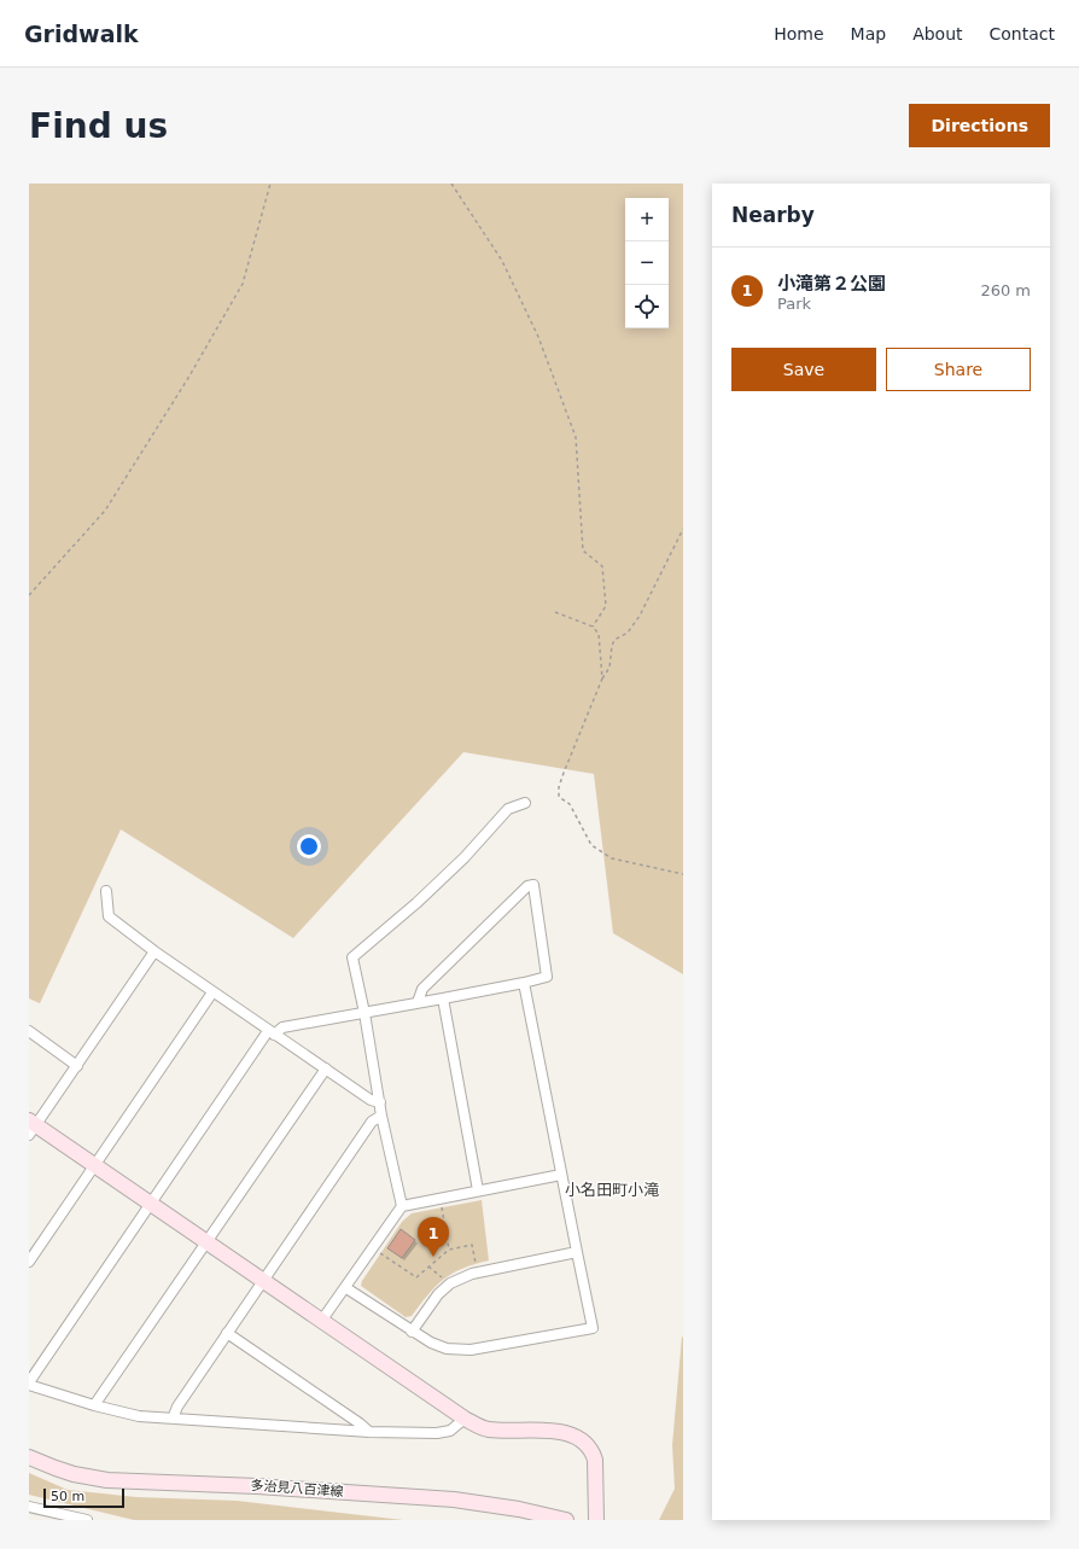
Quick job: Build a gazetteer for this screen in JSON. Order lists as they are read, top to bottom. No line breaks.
{"streets":{"street":["多治見八百津線"]},"districts":["小名田町小滝"],"scale_bar":"50 m","page":{"header":"Gridwalk","nav":["Home","Map","About","Contact"],"buttons":["Directions",["Save","Share"]],"title":"Find us","heading":"Nearby","map_buttons":["+","−"],"list":[{"mark":"1","name":"小滝第２公園","note":"Park","value":"260 m"}],"pins":"1","scale":"50 m"}}
